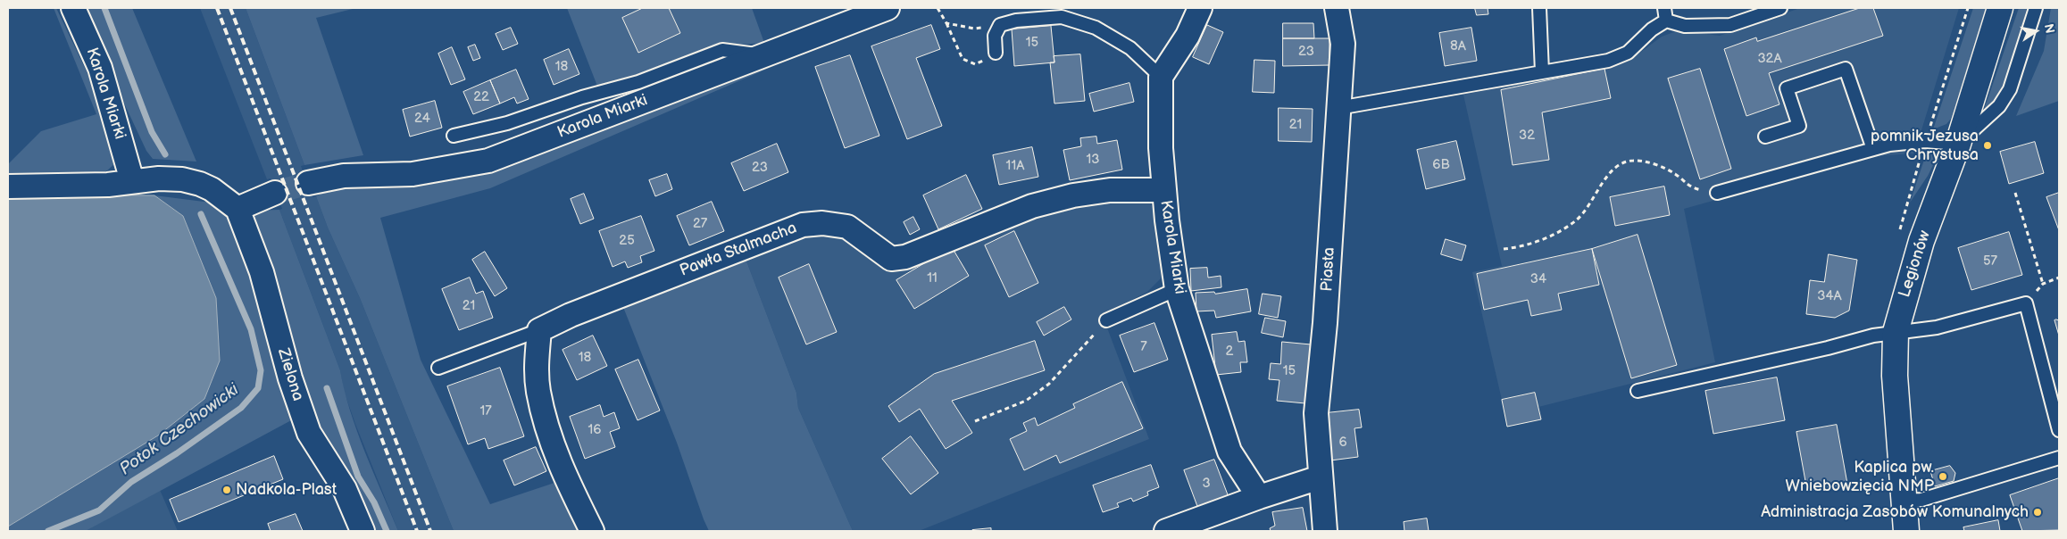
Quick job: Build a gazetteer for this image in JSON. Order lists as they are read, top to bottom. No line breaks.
{"streets":{"street":["Karola Miarki","Pawła Stalmacha","Legionów","Piasta","Zielona"]},"crossings":[["Karola Miarki","Pawła Stalmacha"]],"water":["Potok Czechowicki"],"places":["pomnik Jezusa Chrystusa","Kaplica pw. Wniebowzięcia NMP","Nadkola-Plast","Administracja Zasobów Komunalnych"],"house_numbers":["15","8A","23","32A","18","22","24","21","32","13","6B","11A","23","27","25","57","11","34","34A","21","7","2","18","15","17","16","6","3"],"north":"right"}
